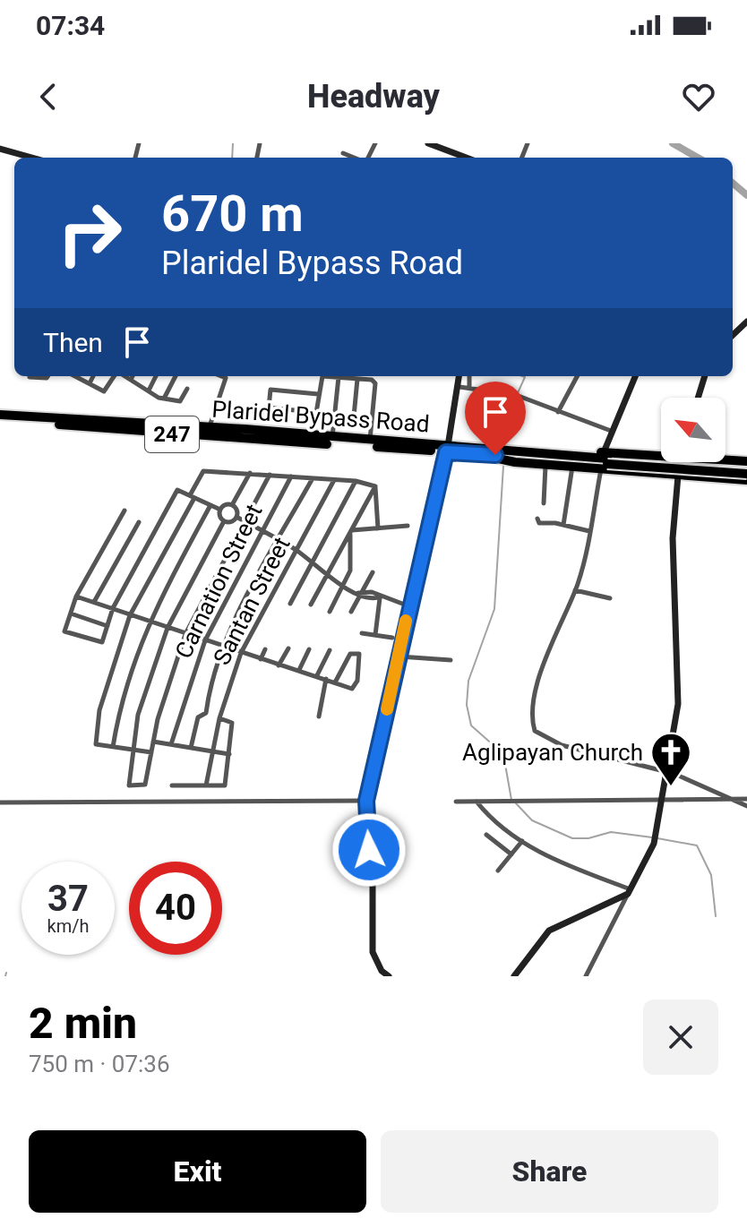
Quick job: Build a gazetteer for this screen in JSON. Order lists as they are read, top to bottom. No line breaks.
{"streets":{"highway":["Plaridel Bypass Road","247"],"street":["Carnation Street","Santan Street"]},"crossings":[["Plaridel Bypass Road","247"]],"places":{"church":["Aglipayan Church"]},"north":"top left","page":{"status":"07:34","header":"Headway","turn":["670 m","Plaridel Bypass Road"],"then":"Then","speed":"37 km/h","limit":"40","heading":["2 min","750 m · 07:36"],"buttons":["Exit","Share"]}}
